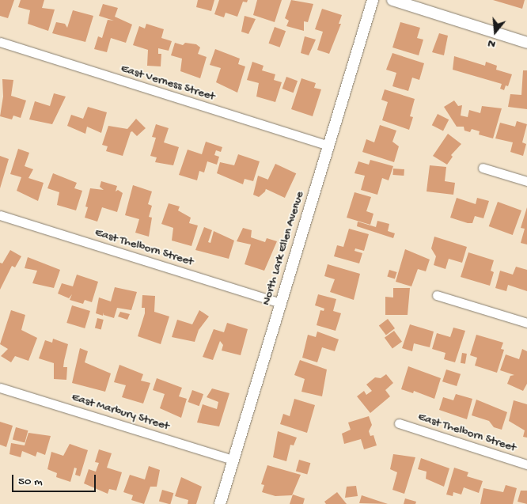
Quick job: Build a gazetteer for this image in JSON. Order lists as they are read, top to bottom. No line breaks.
{"streets":{"street":["East Verness Street","East Thelborn Street","North Lark Ellen Avenue","East Marbury Street"]},"crossings":[["East Verness Street","North Lark Ellen Avenue"],["East Thelborn Street","North Lark Ellen Avenue"],["North Lark Ellen Avenue","East Marbury Street"]],"scale_bar":"50 m","north":"bottom"}
